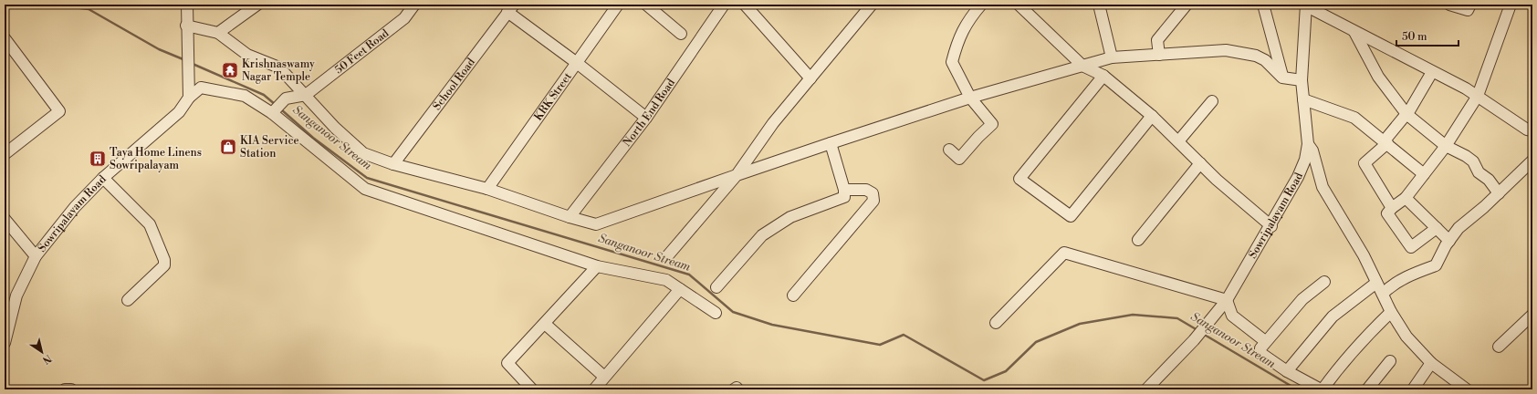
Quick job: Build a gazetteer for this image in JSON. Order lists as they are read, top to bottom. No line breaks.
{"streets":{"street":["50 Feet Road","School Road","KRK Street","North End Road","Sowripalayam Road"]},"water":["Sanganoor Stream"],"places":{"temple":["Krishnaswamy Nagar Temple"],"shop":["KIA Service Station"],"building":["Taya Home Linens Sowripalayam"]},"scale_bar":"50 m","north":"bottom right"}
